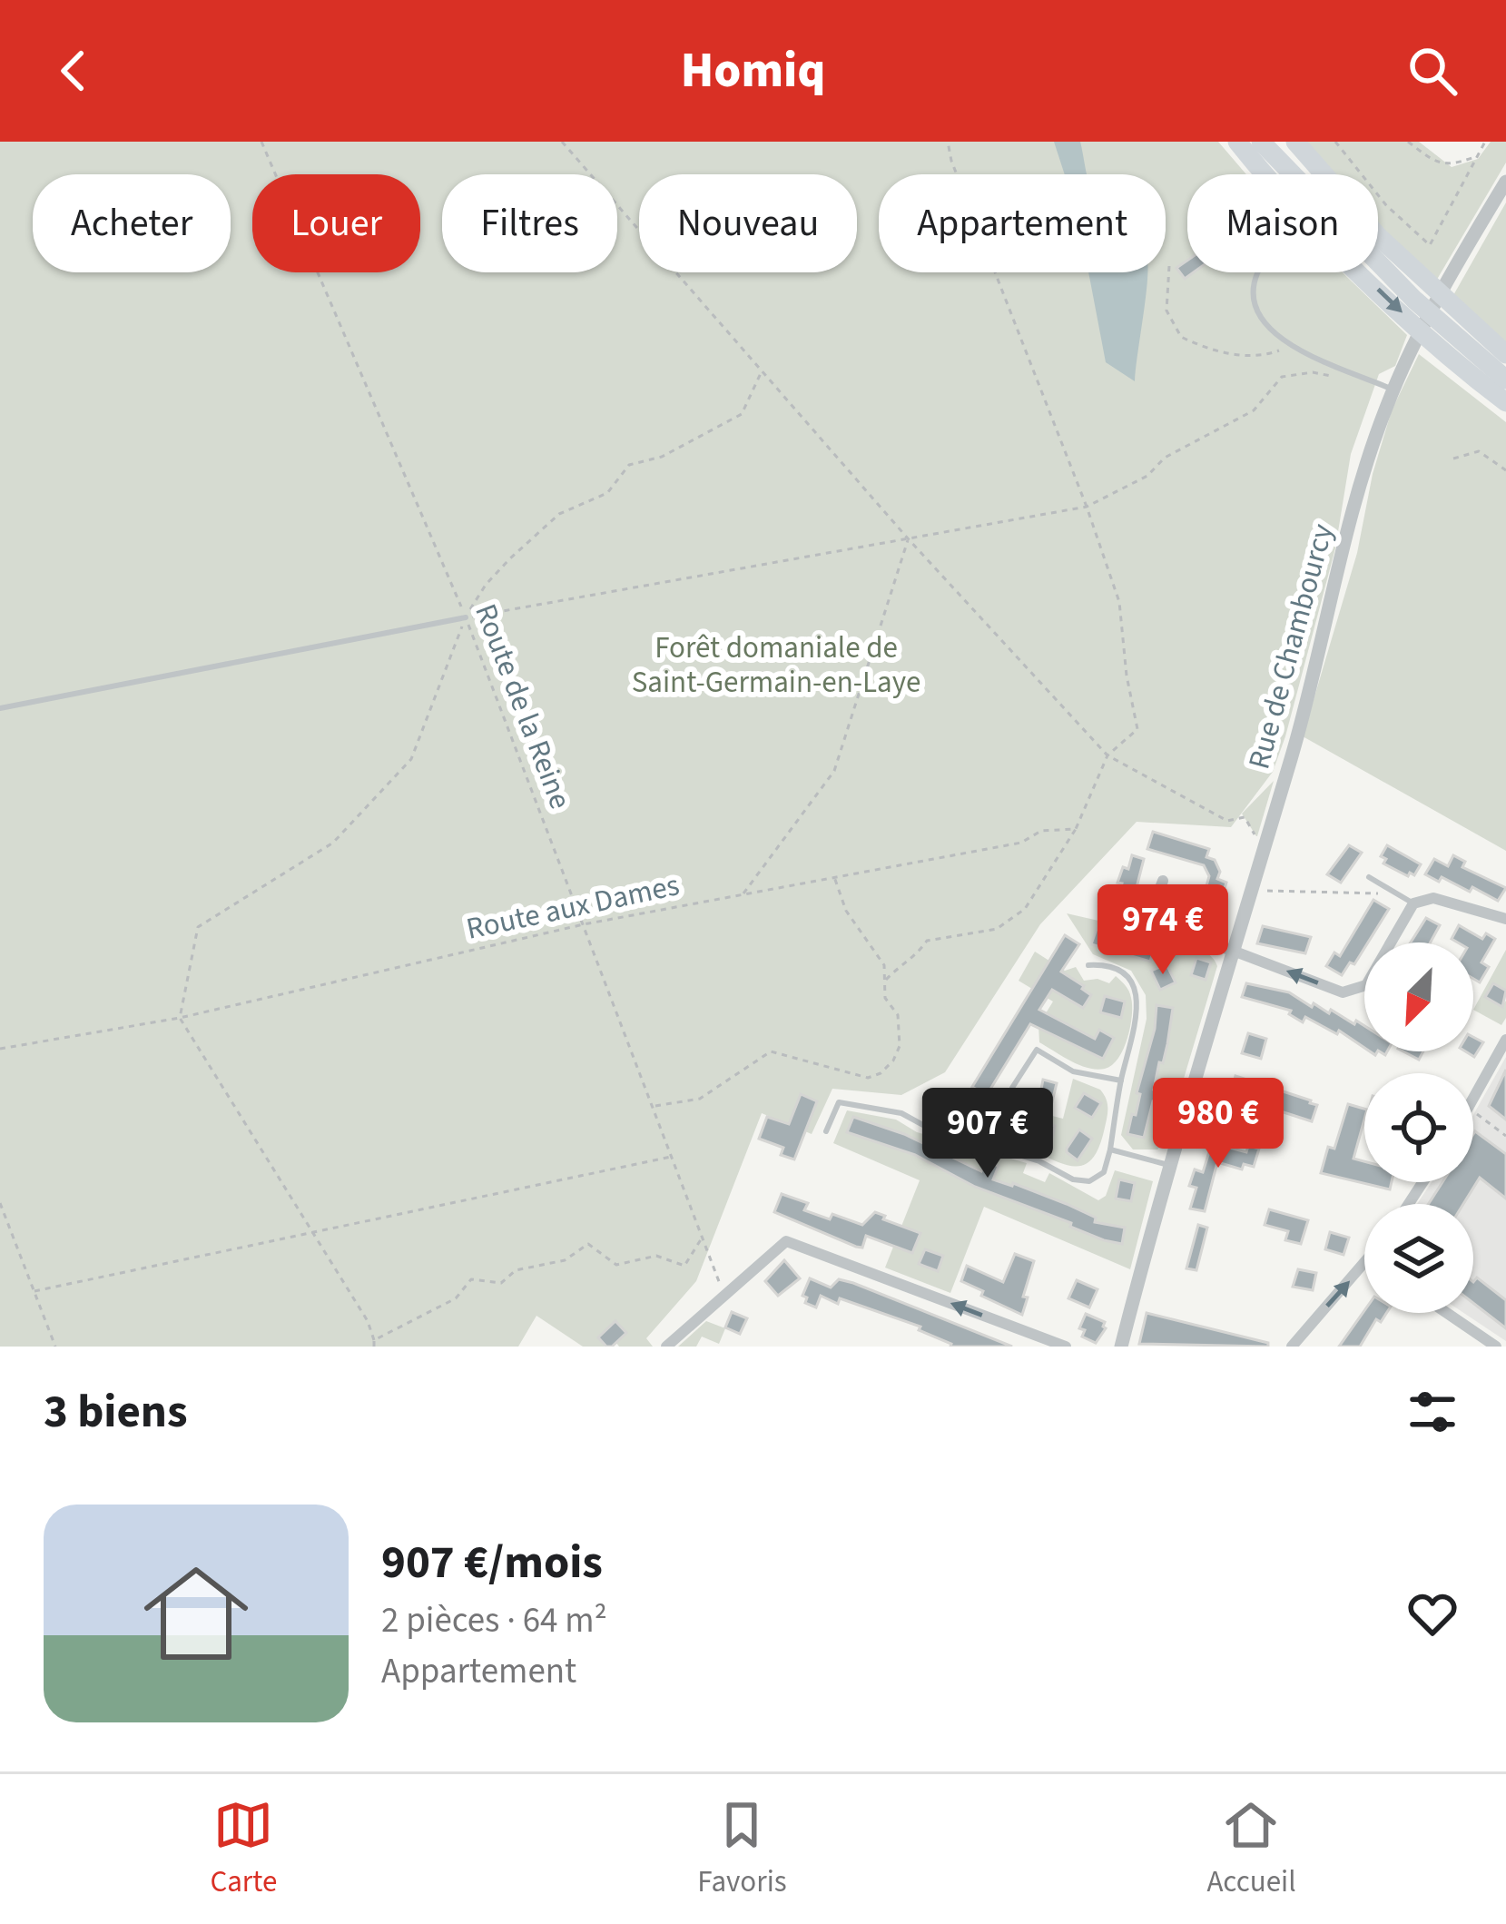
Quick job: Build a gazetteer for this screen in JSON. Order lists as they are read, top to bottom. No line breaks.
{"streets":{"street":["Rue de Chambourcy"],"path":["Route de la Reine","Route aux Dames"]},"crossings":[["Route de la Reine","Route aux Dames"]],"parks":["Forêt domaniale de Saint-Germain-en-Laye"],"north":"bottom left","page":{"header":"Homiq","chip":["Acheter","Louer","Filtres","Nouveau","Appartement","Maison"],"price":["974 €","980 €","907 €"],"heading":"3 biens","list":[{"name":"907 €/mois","note":"2 pièces · 64 m² · Appartement"}],"tabs":["Carte","Favoris","Accueil"]}}
